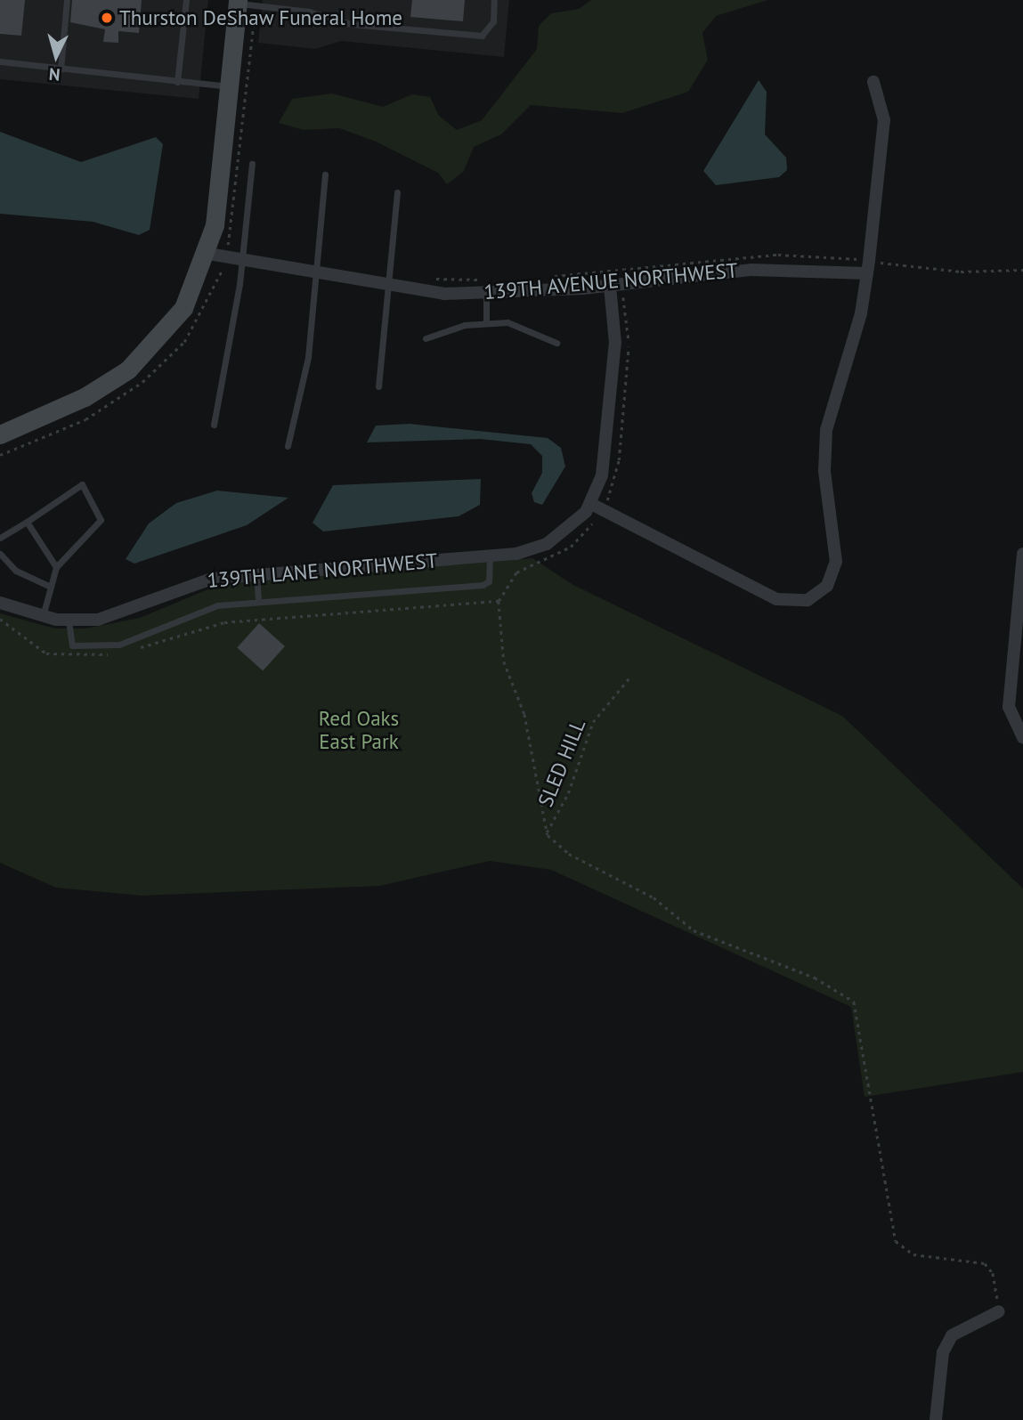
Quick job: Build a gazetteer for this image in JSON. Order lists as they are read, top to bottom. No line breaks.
{"streets":{"street":["139TH AVENUE NORTHWEST","139TH LANE NORTHWEST"],"path":["SLED HILL"]},"parks":["Red Oaks East Park"],"places":["Thurston DeShaw Funeral Home"],"north":"bottom"}
